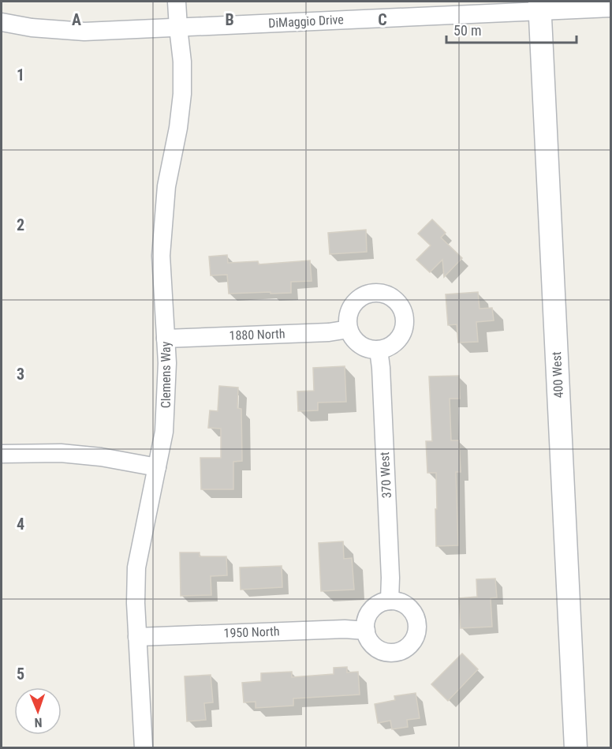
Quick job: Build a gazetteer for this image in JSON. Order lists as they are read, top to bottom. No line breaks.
{"streets":{"street":["DiMaggio Drive","1880 North","Clemens Way","400 West","370 West","1950 North"]},"crossings":[["DiMaggio Drive","Clemens Way"],["DiMaggio Drive","400 West"],["1880 North","Clemens Way"],["1880 North","370 West"],["Clemens Way","1950 North"],["370 West","1950 North"]],"scale_bar":"50 m","north":"bottom","grid":{"columns":["A","B","C"],"rows":["1","2","3","4","5"]}}
